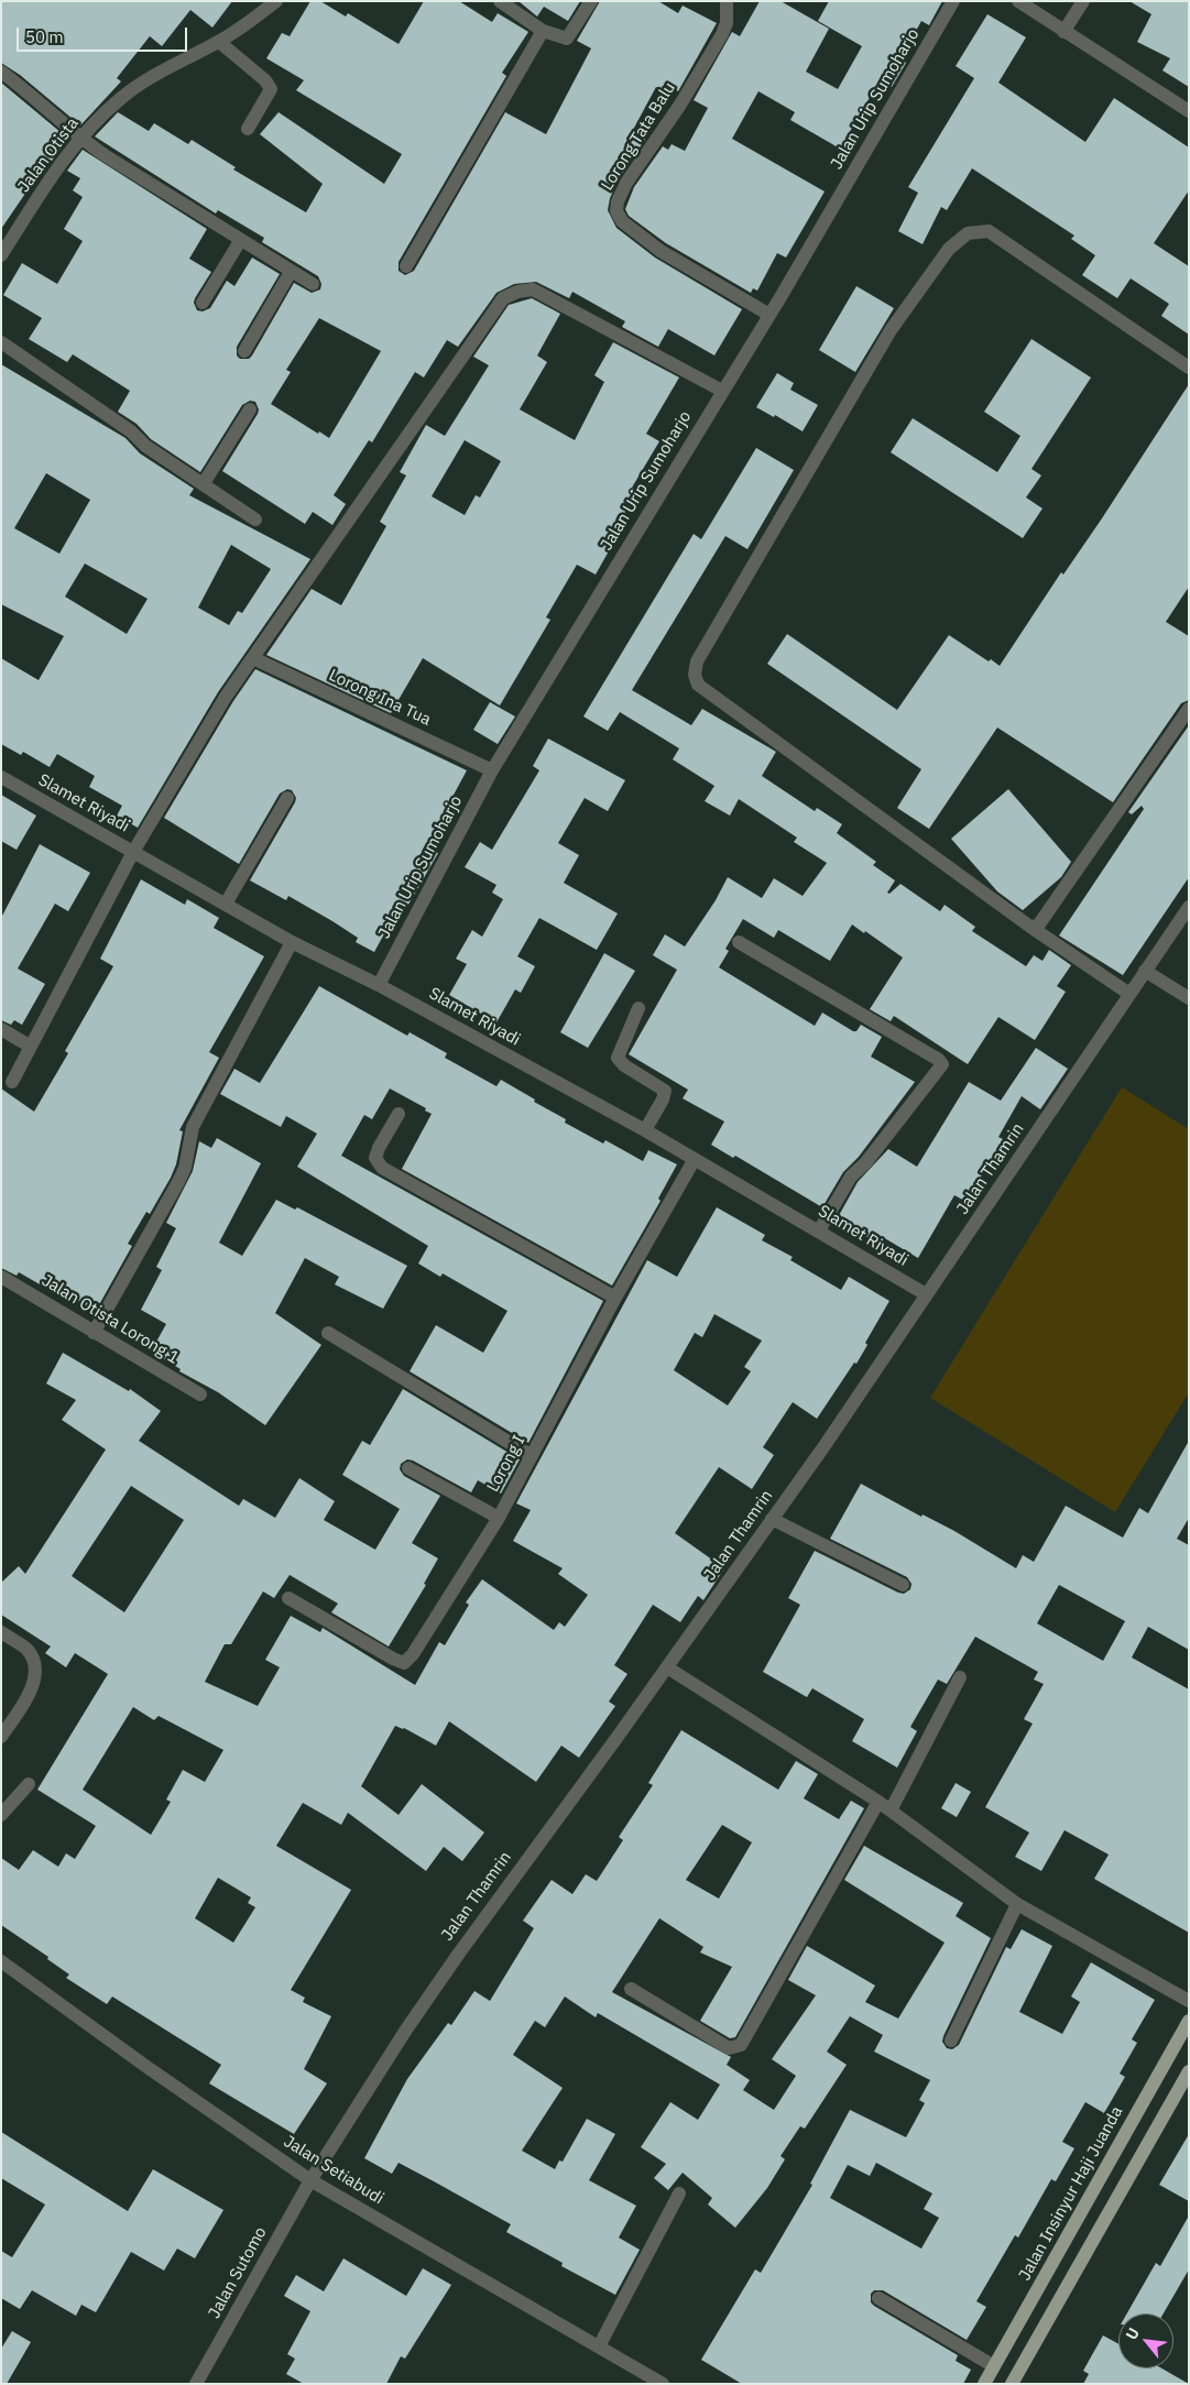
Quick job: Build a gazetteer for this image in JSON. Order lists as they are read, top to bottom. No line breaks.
{"streets":{"main road":["Jalan Insinyur Haji Juanda"],"street":["Jalan Urip Sumoharjo","Lorong Tata Balu","Jalan Otista","Lorong Ina Tua","Slamet Riyadi","Jalan Thamrin","Jalan Otista Lorong 1","Lorong I","Jalan Setiabudi","Jalan Sutomo"]},"crossings":[["Jalan Urip Sumoharjo","Lorong Tata Balu"],["Jalan Urip Sumoharjo","Lorong Ina Tua"],["Jalan Urip Sumoharjo","Slamet Riyadi"],["Slamet Riyadi","Jalan Thamrin"],["Slamet Riyadi","Lorong I"],["Jalan Thamrin","Jalan Setiabudi"],["Jalan Thamrin","Jalan Sutomo"],["Jalan Setiabudi","Jalan Sutomo"]],"scale_bar":"50 m","north":"top left"}
